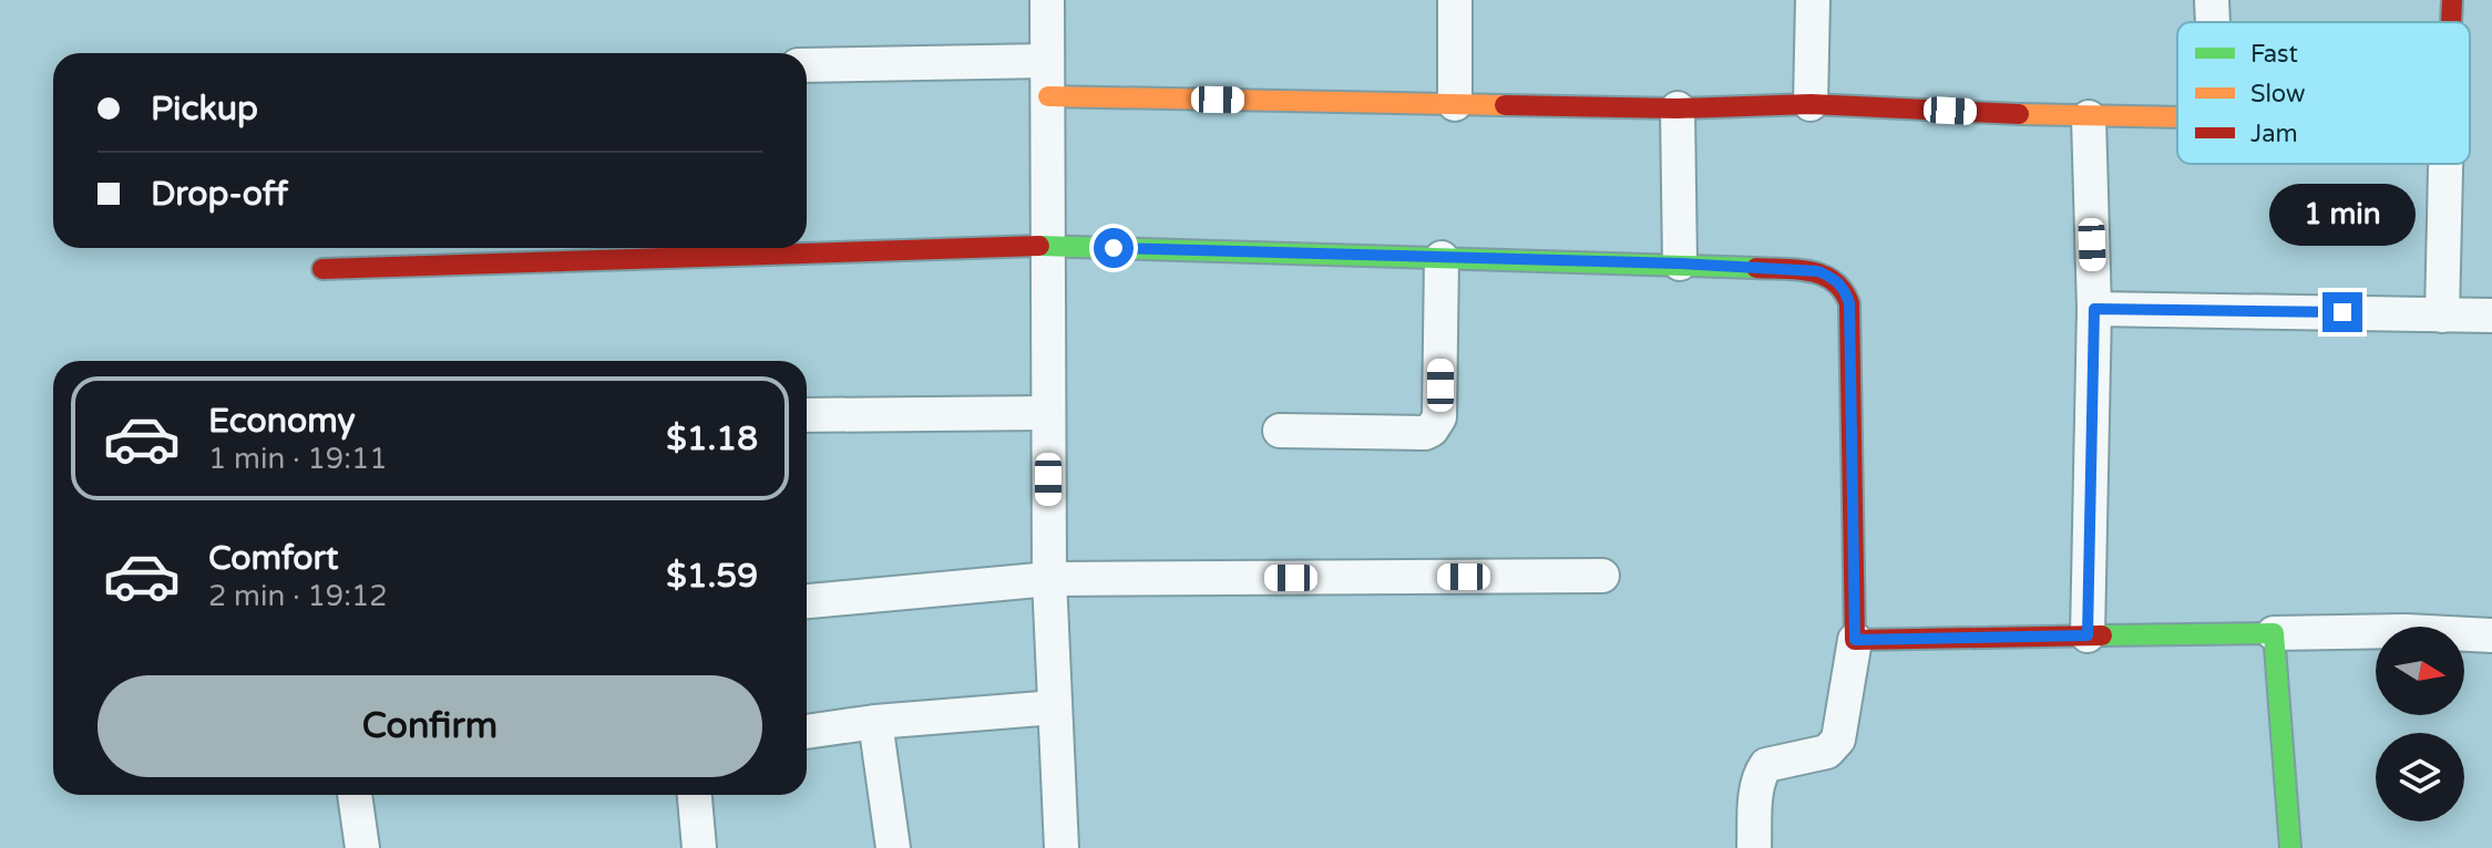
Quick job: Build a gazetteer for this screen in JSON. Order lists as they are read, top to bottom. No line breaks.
{"legend":["Fast","Slow","Jam"],"north":"right","page":{"banner":["Pickup","Drop-off"],"bubble":"1 min","list":[{"name":"Economy","note":"1 min · 19:11","value":"$1.18"},{"name":"Comfort","note":"2 min · 19:12","value":"$1.59"}],"buttons":"Confirm"}}
